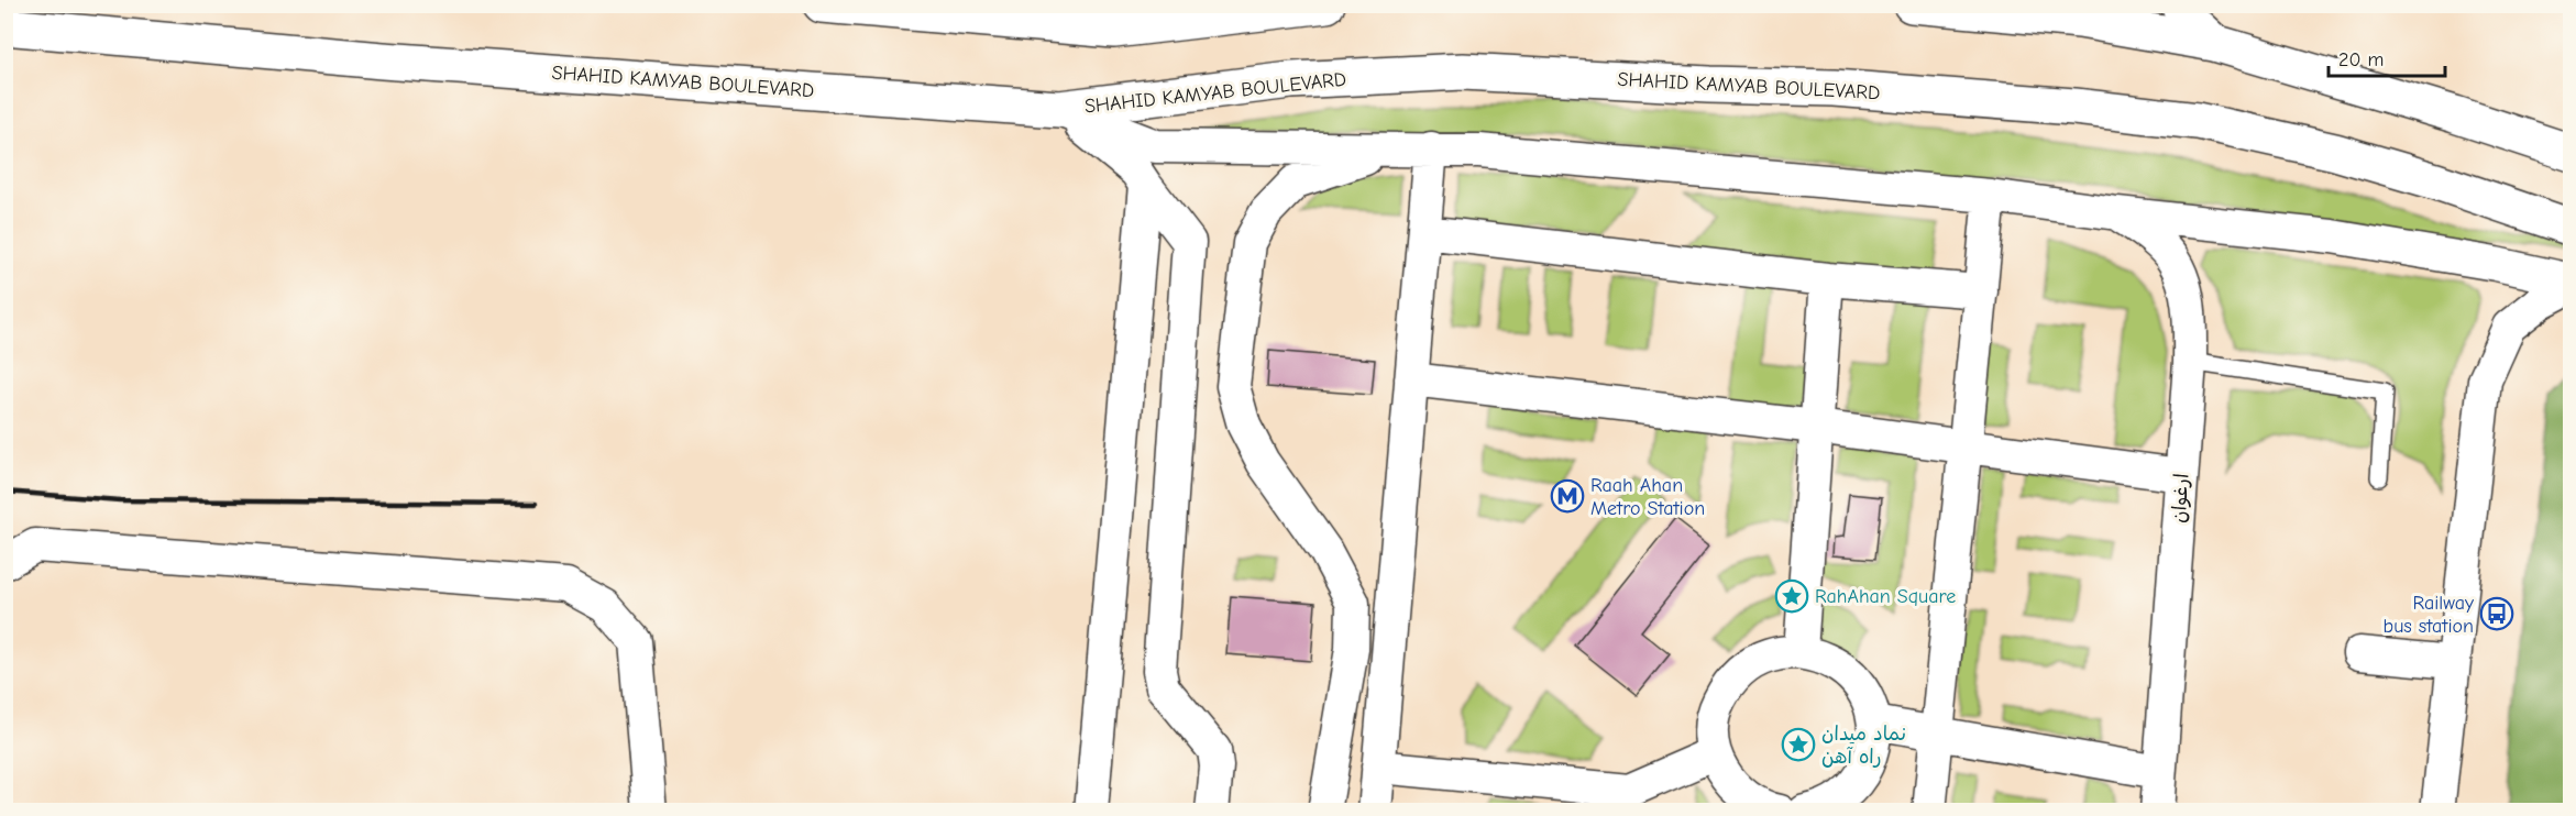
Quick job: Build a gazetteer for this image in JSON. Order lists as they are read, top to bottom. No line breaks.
{"streets":{"main road":["SHAHID KAMYAB BOULEVARD"],"street":["ارغوان"]},"places":{"metro station":["Raah Ahan Metro Station"],"place":["RahAhan Square","نماد میدان راه آهن"],"bus stop":["Railway bus station"]},"scale_bar":"20 m"}
